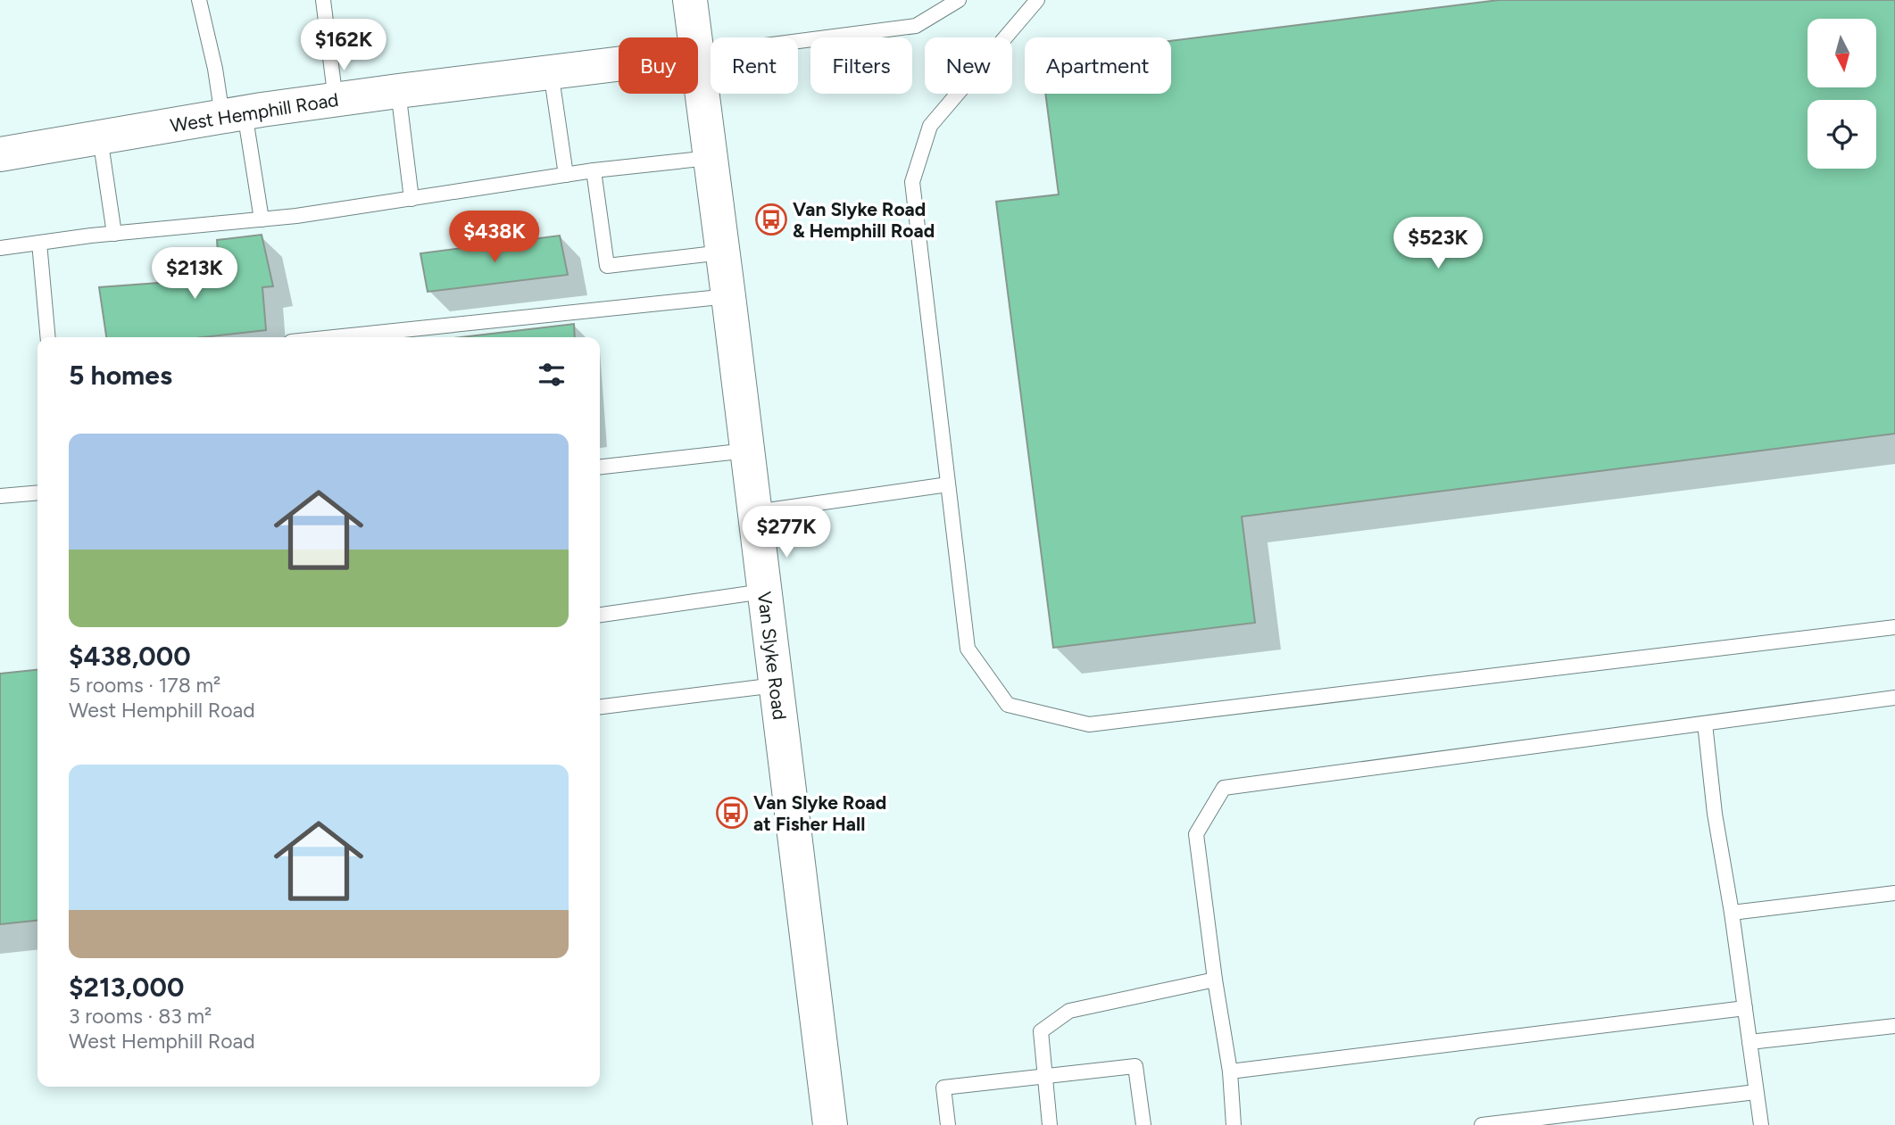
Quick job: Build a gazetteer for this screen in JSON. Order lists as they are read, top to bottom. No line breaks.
{"streets":{"street":["West Hemphill Road","Van Slyke Road"]},"places":{"bus stop":["Van Slyke Road & Hemphill Road","Van Slyke Road at Fisher Hall"]},"north":"bottom","page":{"price":["$162K","$438K","$523K","$213K","$277K"],"chip":["Buy","Rent","Filters","New","Apartment"],"heading":"5 homes","list":[{"name":"$438,000","note":"5 rooms · 178 m² · West Hemphill Road"},{"name":"$213,000","note":"3 rooms · 83 m² · West Hemphill Road"}]}}
